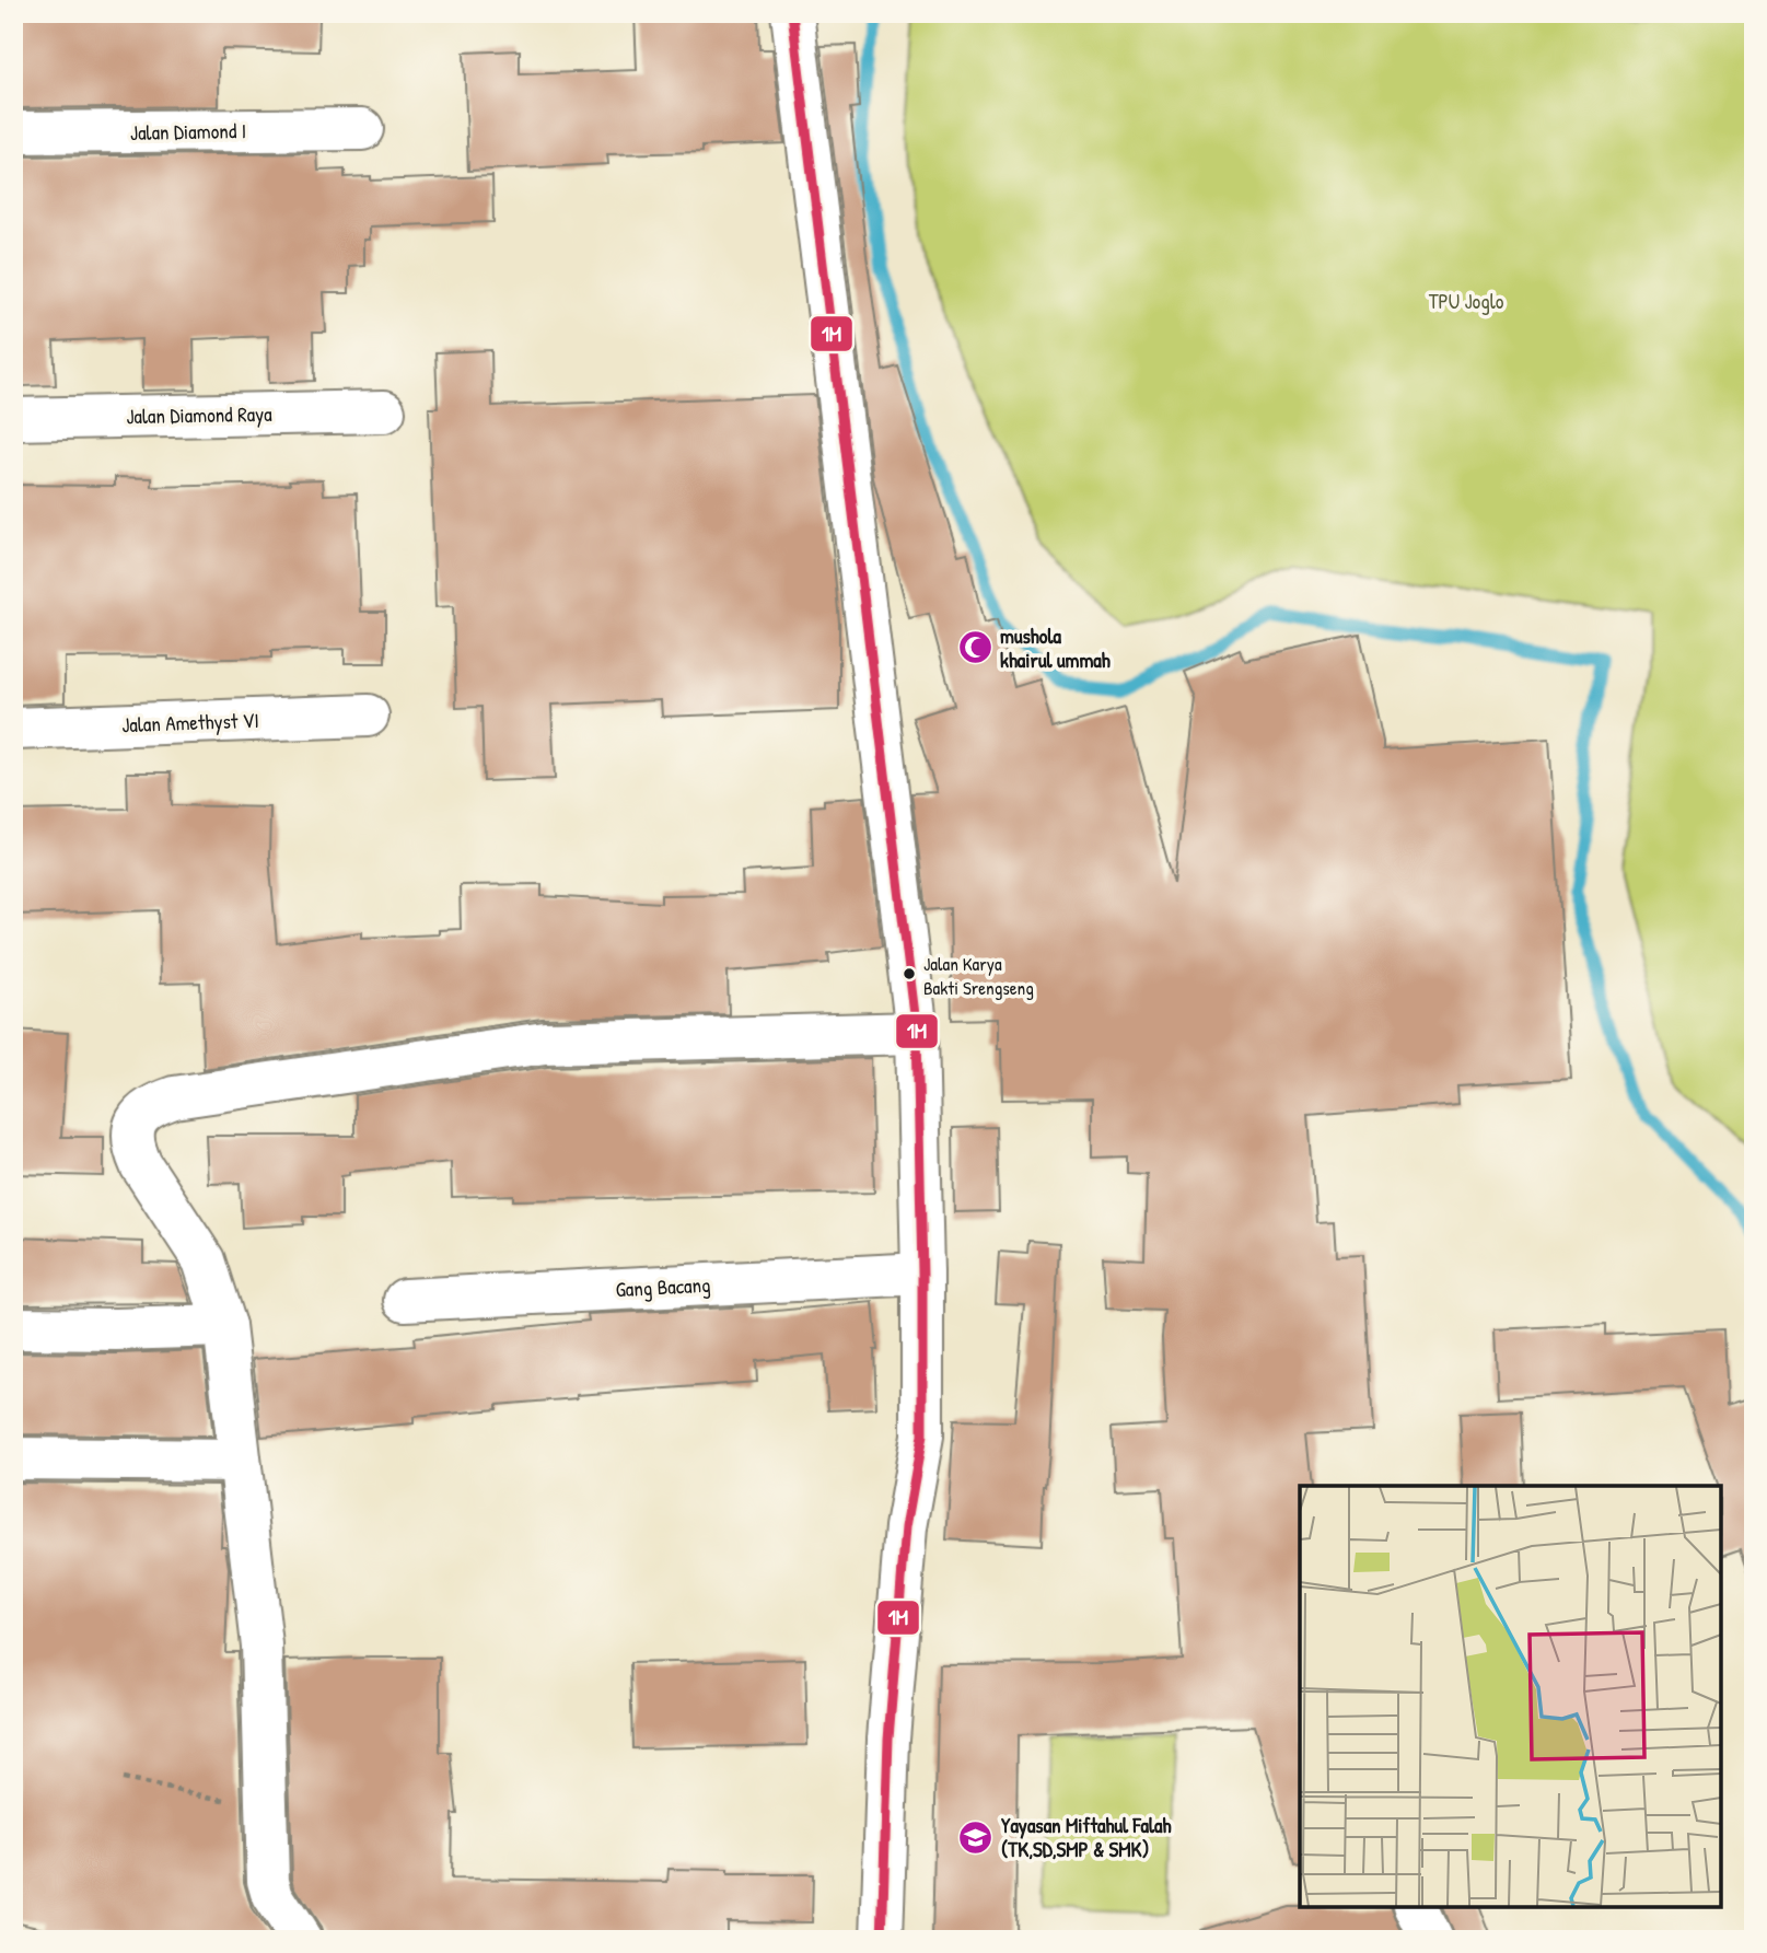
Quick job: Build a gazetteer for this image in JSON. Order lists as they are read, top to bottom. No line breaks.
{"streets":{"street":["Jalan Diamond I","Jalan Diamond Raya","Jalan Amethyst VI","Gang Bacang"]},"parks":["TPU Joglo"],"places":{"mosque":["mushola khairul ummah"],"other":["Jalan Karya Bakti Srengseng"],"school or university":["Yayasan Miftahul Falah (TK,SD,SMP & SMK)"]},"lines":["transit line 1M"]}
